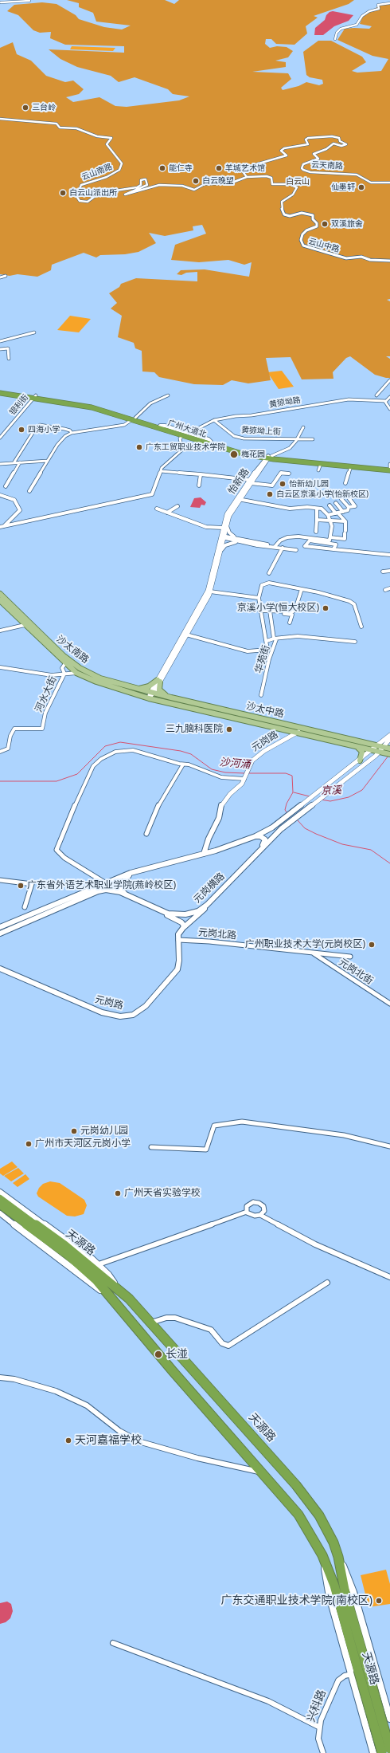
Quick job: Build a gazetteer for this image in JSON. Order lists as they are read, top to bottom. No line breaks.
{"streets":{"highway":["广州大道北","天源路"],"main road":["怡新路","沙太南路","沙太中路","元岗路","元岗横路"],"street":["云天南路","云山南路","云山中路","黄猄坳路","银利街","黄猄坳上街","华苑街","河水大街","元岗北路","元岗北街","兴科路"]},"crossings":[["云天南路","云山南路"],["云天南路","云山中路"],["云山南路","云山中路"],["黄猄坳路","黄猄坳上街"],["银利街","广州大道北"],["广州大道北","怡新路"],["怡新路","沙太南路"],["怡新路","沙太中路"],["沙太南路","沙太中路"],["沙太中路","元岗路"],["沙太中路","元岗横路"],["元岗路","元岗北路"],["元岗北路","元岗北街"],["天源路","兴科路"]],"water":["沙河涌","京溪"],"parks":["白云山"],"places":["三台岭","能仁寺","羊城艺术馆","白云晚望","仙墨轩","白云山派出所","双溪旅舍","四海小学","广东工贸职业技术学院","梅花园","怡新幼儿园","白云区京溪小学(怡新校区)","京溪小学(恒大校区)","三九脑科医院","广东省外语艺术职业学院(燕岭校区)","广州职业技术大学(元岗校区)","元岗幼儿园","广州市天河区元岗小学","广州天省实验学校","长湴","天河嘉福学校","广东交通职业技术学院(南校区)"]}
